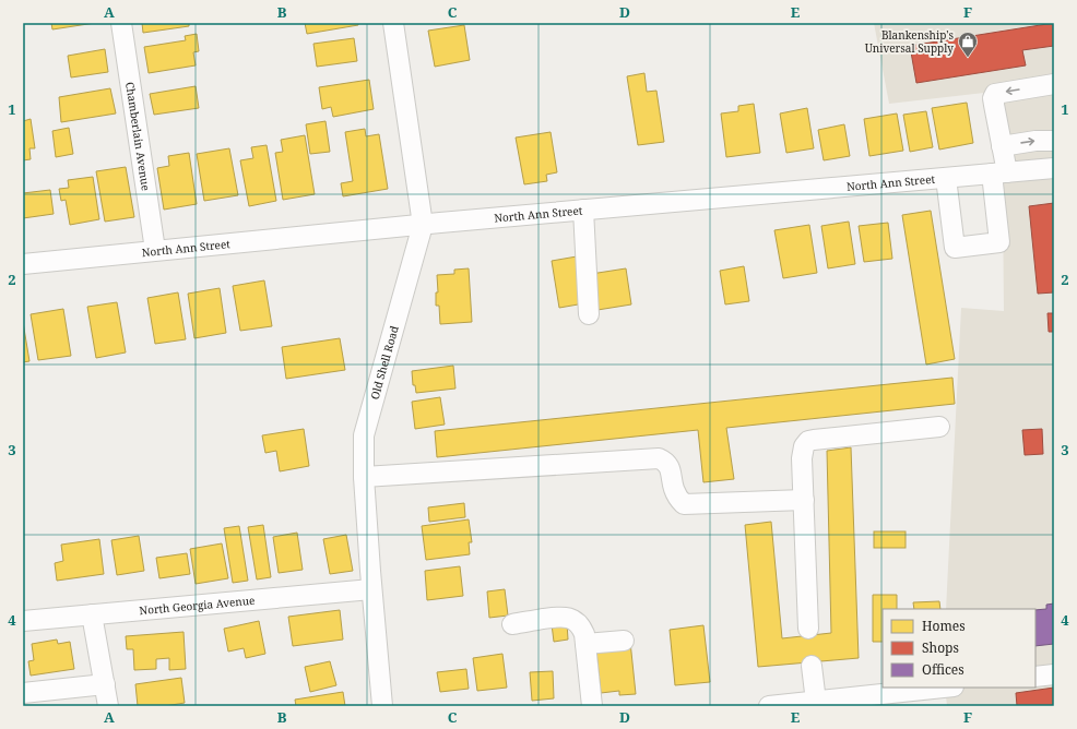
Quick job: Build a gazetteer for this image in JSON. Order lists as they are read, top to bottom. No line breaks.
{"streets":{"street":["Chamberlain Avenue","North Ann Street","Old Shell Road","North Georgia Avenue"]},"crossings":[["Chamberlain Avenue","North Ann Street"],["North Ann Street","Old Shell Road"],["Old Shell Road","North Georgia Avenue"]],"places":{"shop":["Blankenship's Universal Supply"]},"legend":["Homes","Shops","Offices"],"grid":{"columns":["A","B","C","D","E","F"],"rows":["1","2","3","4"]}}
